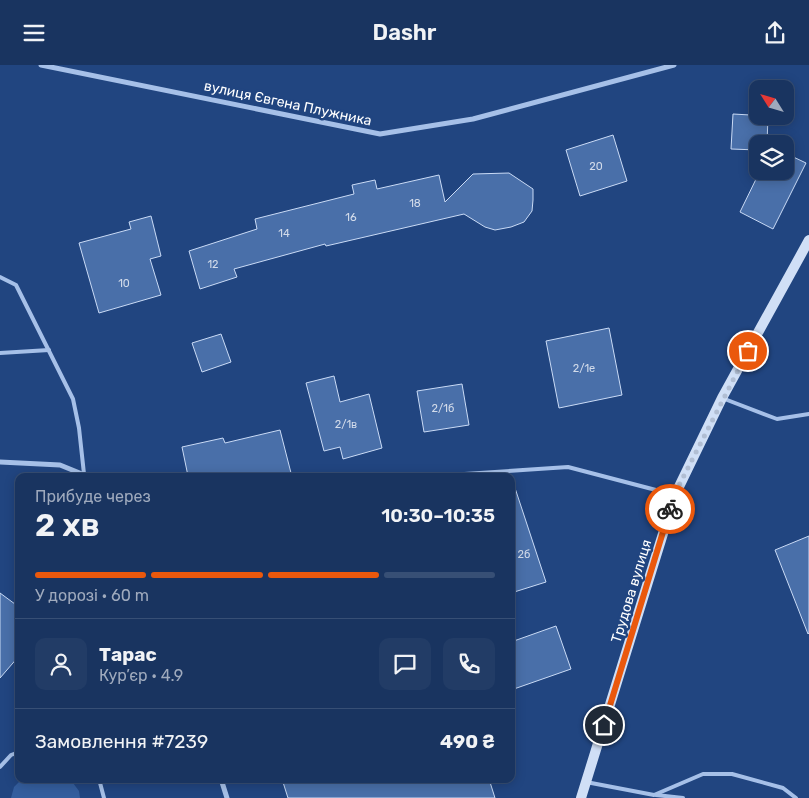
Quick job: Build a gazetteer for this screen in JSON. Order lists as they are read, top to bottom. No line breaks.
{"streets":{"street":["вулиця Євгена Плужника","Трудова вулиця"]},"house_numbers":["20","18","16","14","12","10","2/1е","2/1б","2/1в","2б"],"north":"top left","page":{"header":"Dashr","heading":["2 хв","Прибуде через","10:30–10:35"],"panel":["Тарас","Кур’єр · 4.9","Замовлення #7239","490 ₴"],"bar":"У дорозі · 60 m"}}
